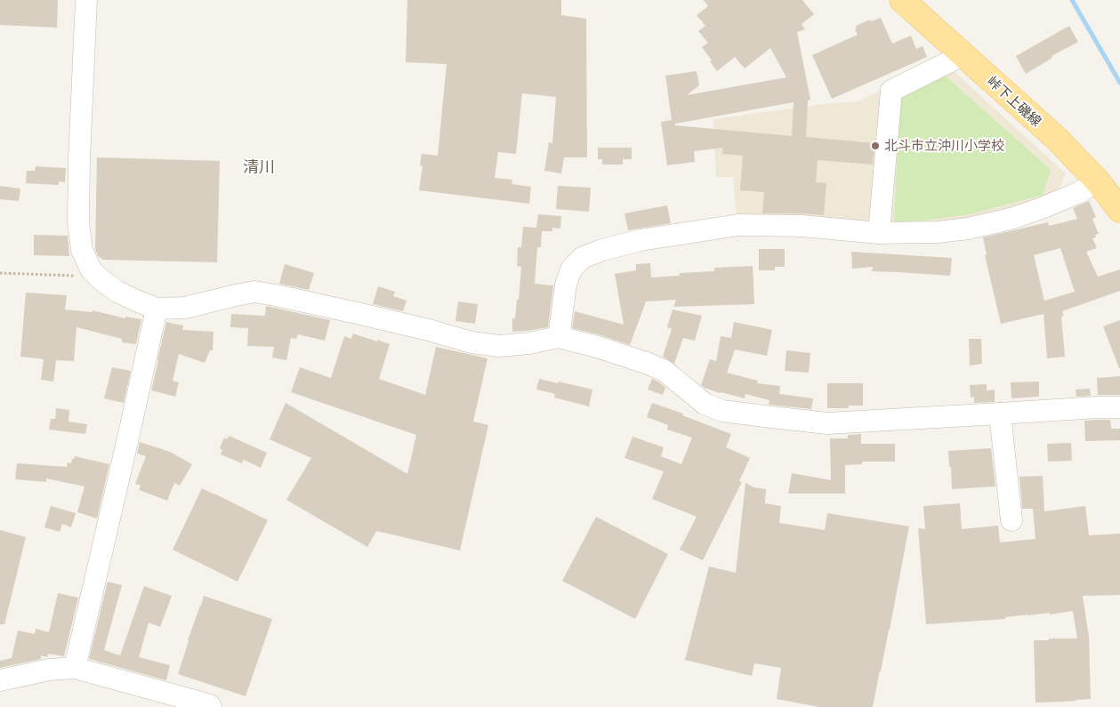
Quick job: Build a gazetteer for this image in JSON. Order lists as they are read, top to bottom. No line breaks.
{"streets":{"main road":["峠下上磯線"]},"districts":["清川"],"places":["北斗市立沖川小学校"]}
